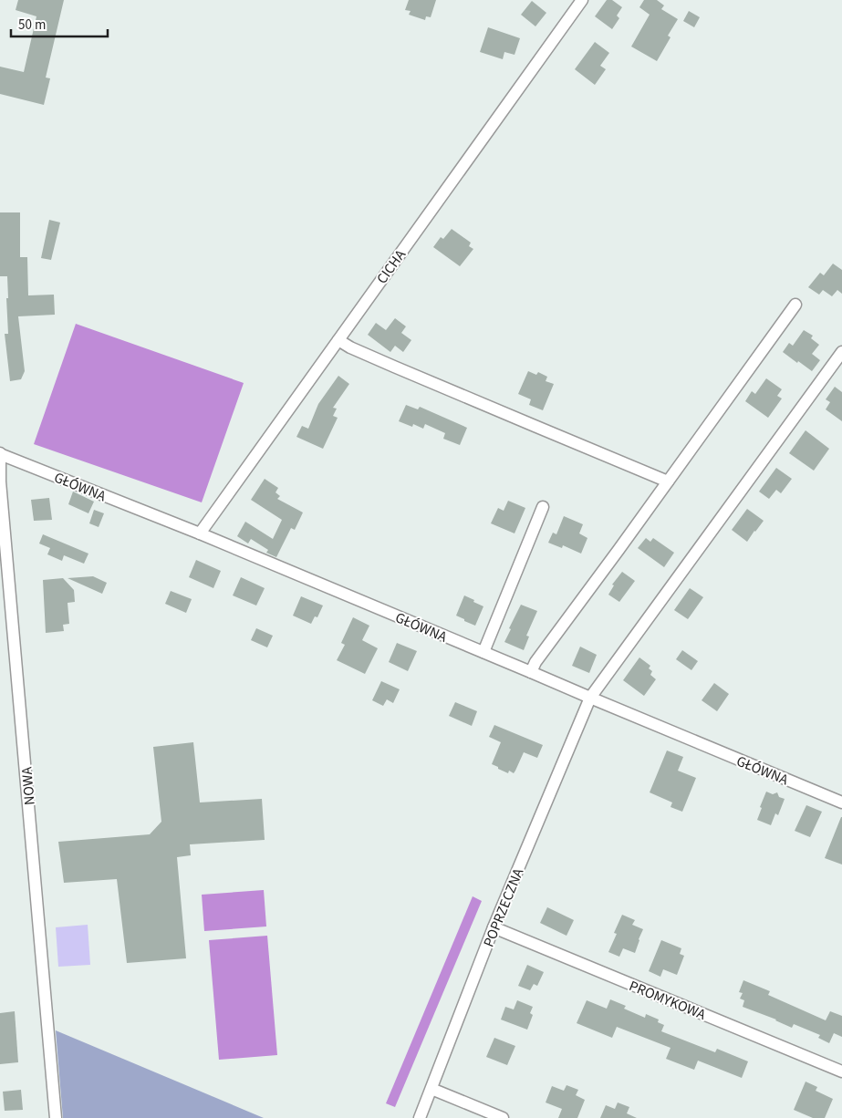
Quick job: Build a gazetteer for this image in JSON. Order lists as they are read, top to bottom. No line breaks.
{"streets":{"street":["CICHA","GŁÓWNA","NOWA","POPRZECZNA","PROMYKOWA"]},"crossings":[["CICHA","GŁÓWNA"],["GŁÓWNA","NOWA"],["GŁÓWNA","POPRZECZNA"],["POPRZECZNA","PROMYKOWA"]],"scale_bar":"50 m"}
